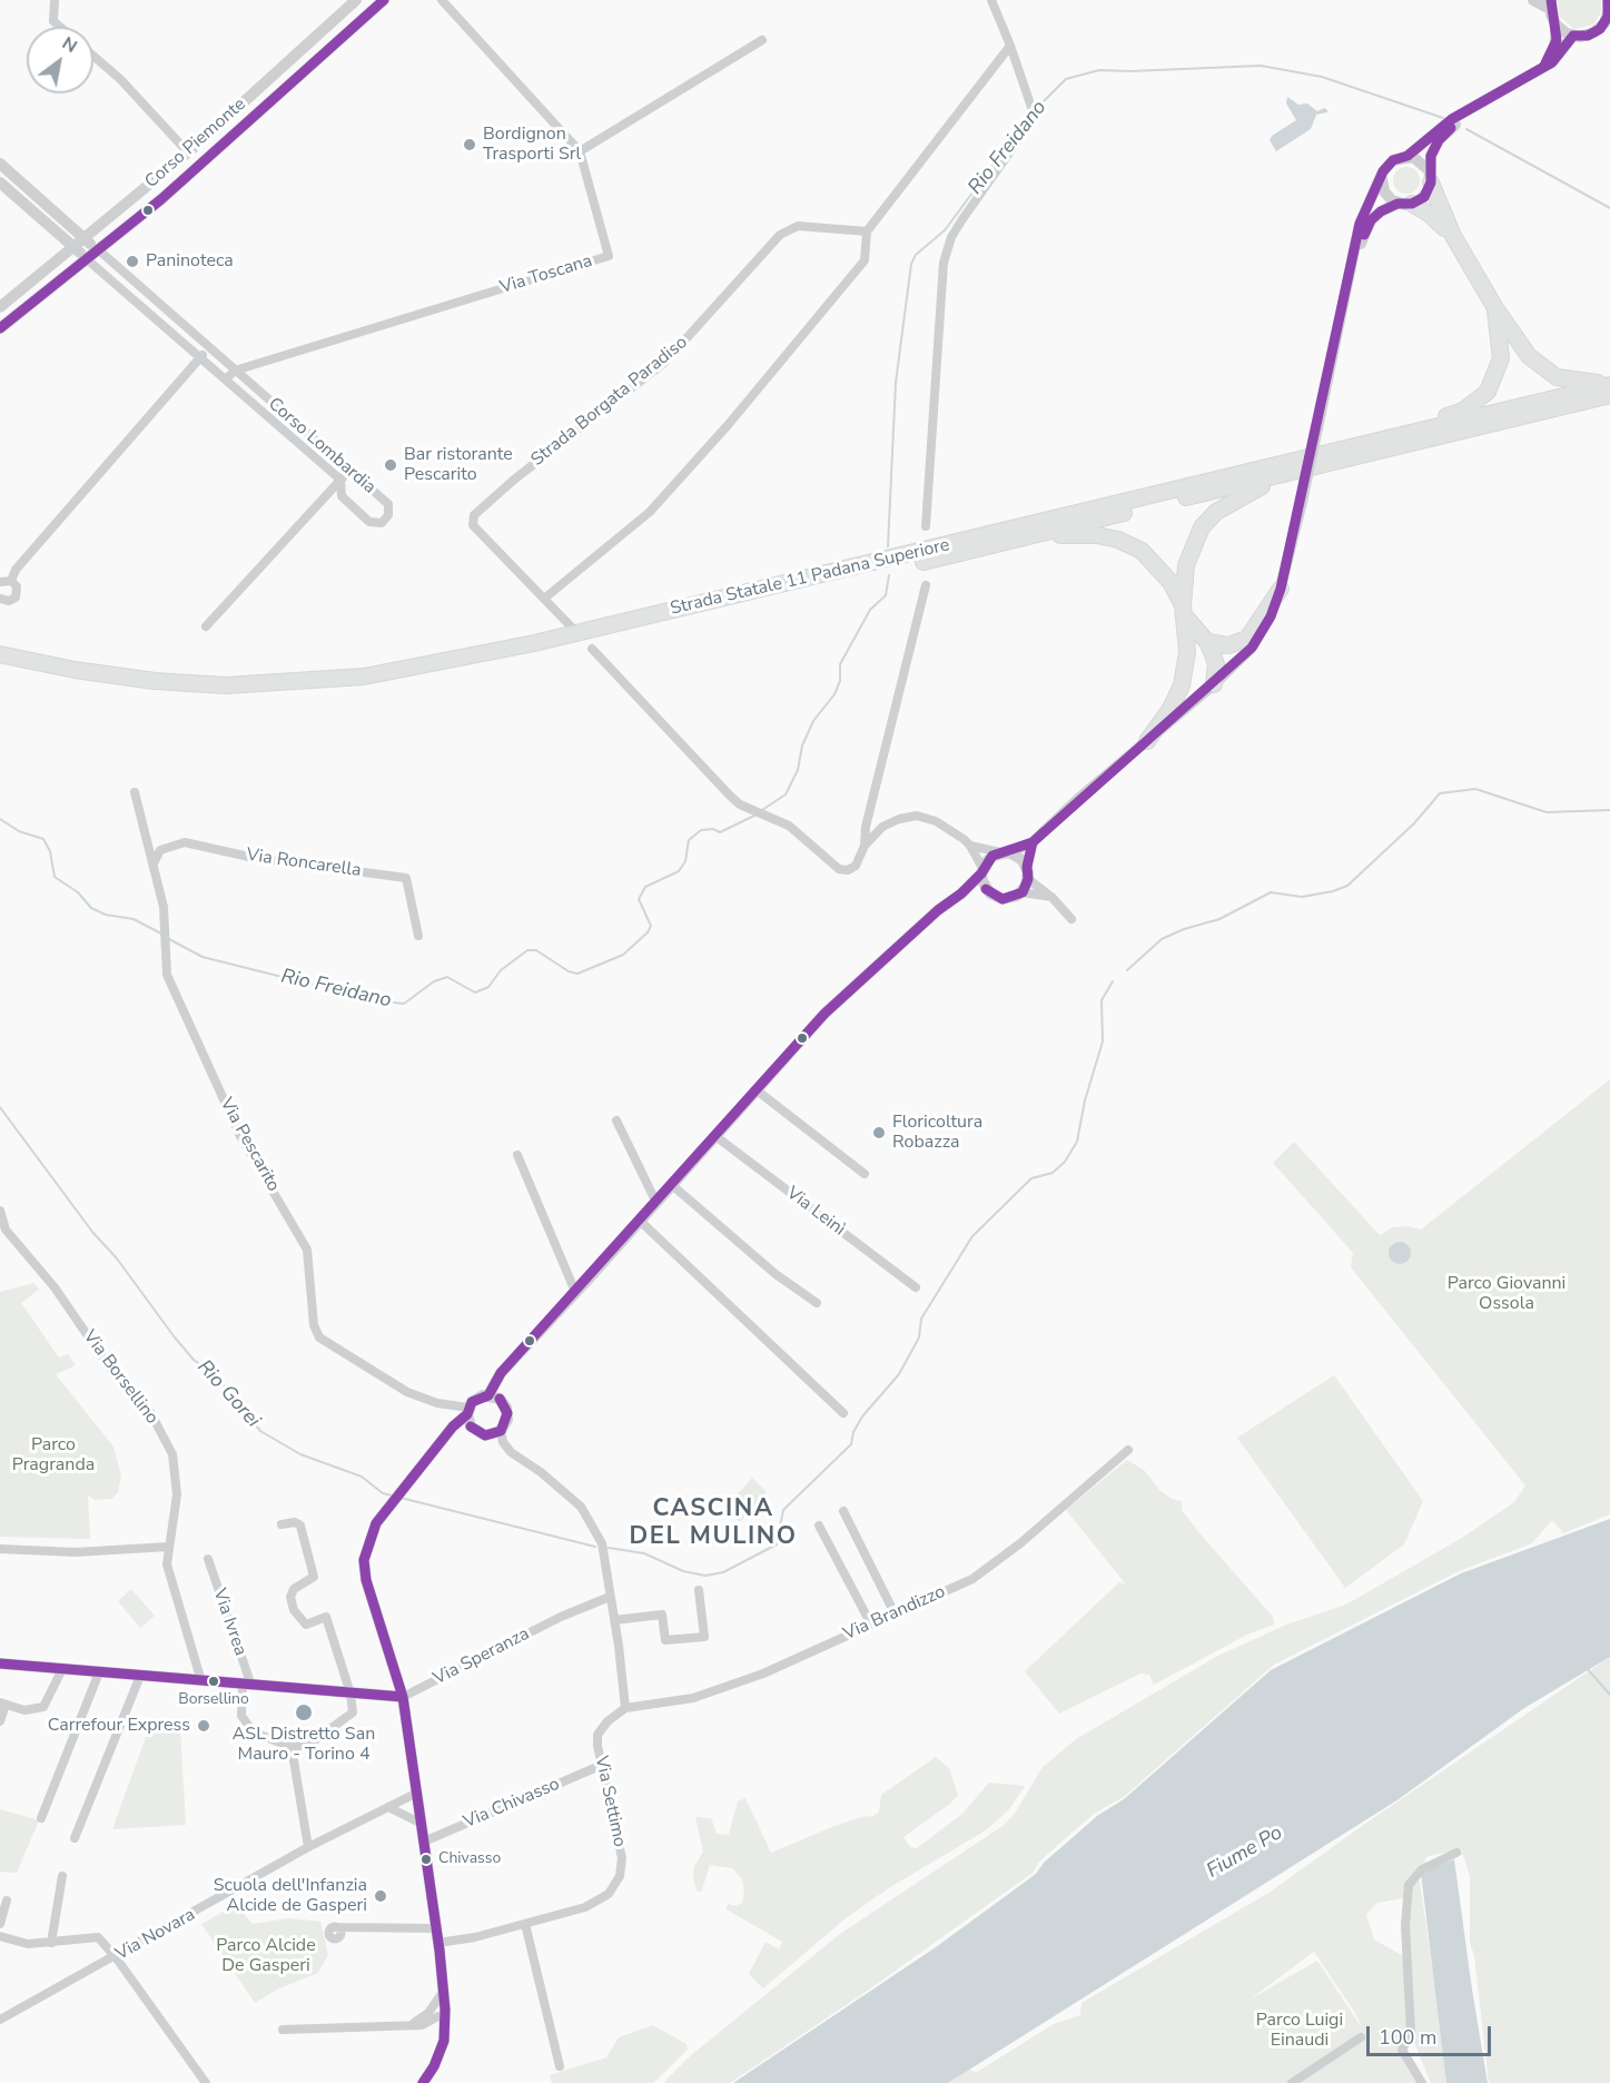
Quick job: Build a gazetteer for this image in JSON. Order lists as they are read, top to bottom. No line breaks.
{"streets":{"highway":["Strada Statale 11 Padana Superiore"],"street":["Corso Piemonte","Via Toscana","Strada Borgata Paradiso","Corso Lombardia","Via Roncarella","Via Pescarito","Via Leinì","Via Borsellino","Via Brandizzo","Via Ivrea","Via Speranza","Via Settimo","Via Chivasso","Via Novara"]},"crossings":[["Corso Piemonte","Corso Lombardia"],["Via Toscana","Corso Lombardia"],["Via Roncarella","Via Pescarito"],["Via Brandizzo","Via Settimo"],["Via Settimo","Via Chivasso"]],"districts":["CASCINA DEL MULINO"],"water":["Rio Freidano","Rio Gorei","Fiume Po"],"parks":["Parco Giovanni Ossola","Parco Pragranda","Parco Alcide De Gasperi","Parco Luigi Einaudi"],"places":["Bordignon Trasporti Srl","Paninoteca","Bar ristorante Pescarito","Floricoltura Robazza","Borsellino","ASL Distretto San Mauro - Torino 4","Carrefour Express","Chivasso","Scuola dell'Infanzia Alcide de Gasperi"],"scale_bar":"100 m","north":"top right"}
